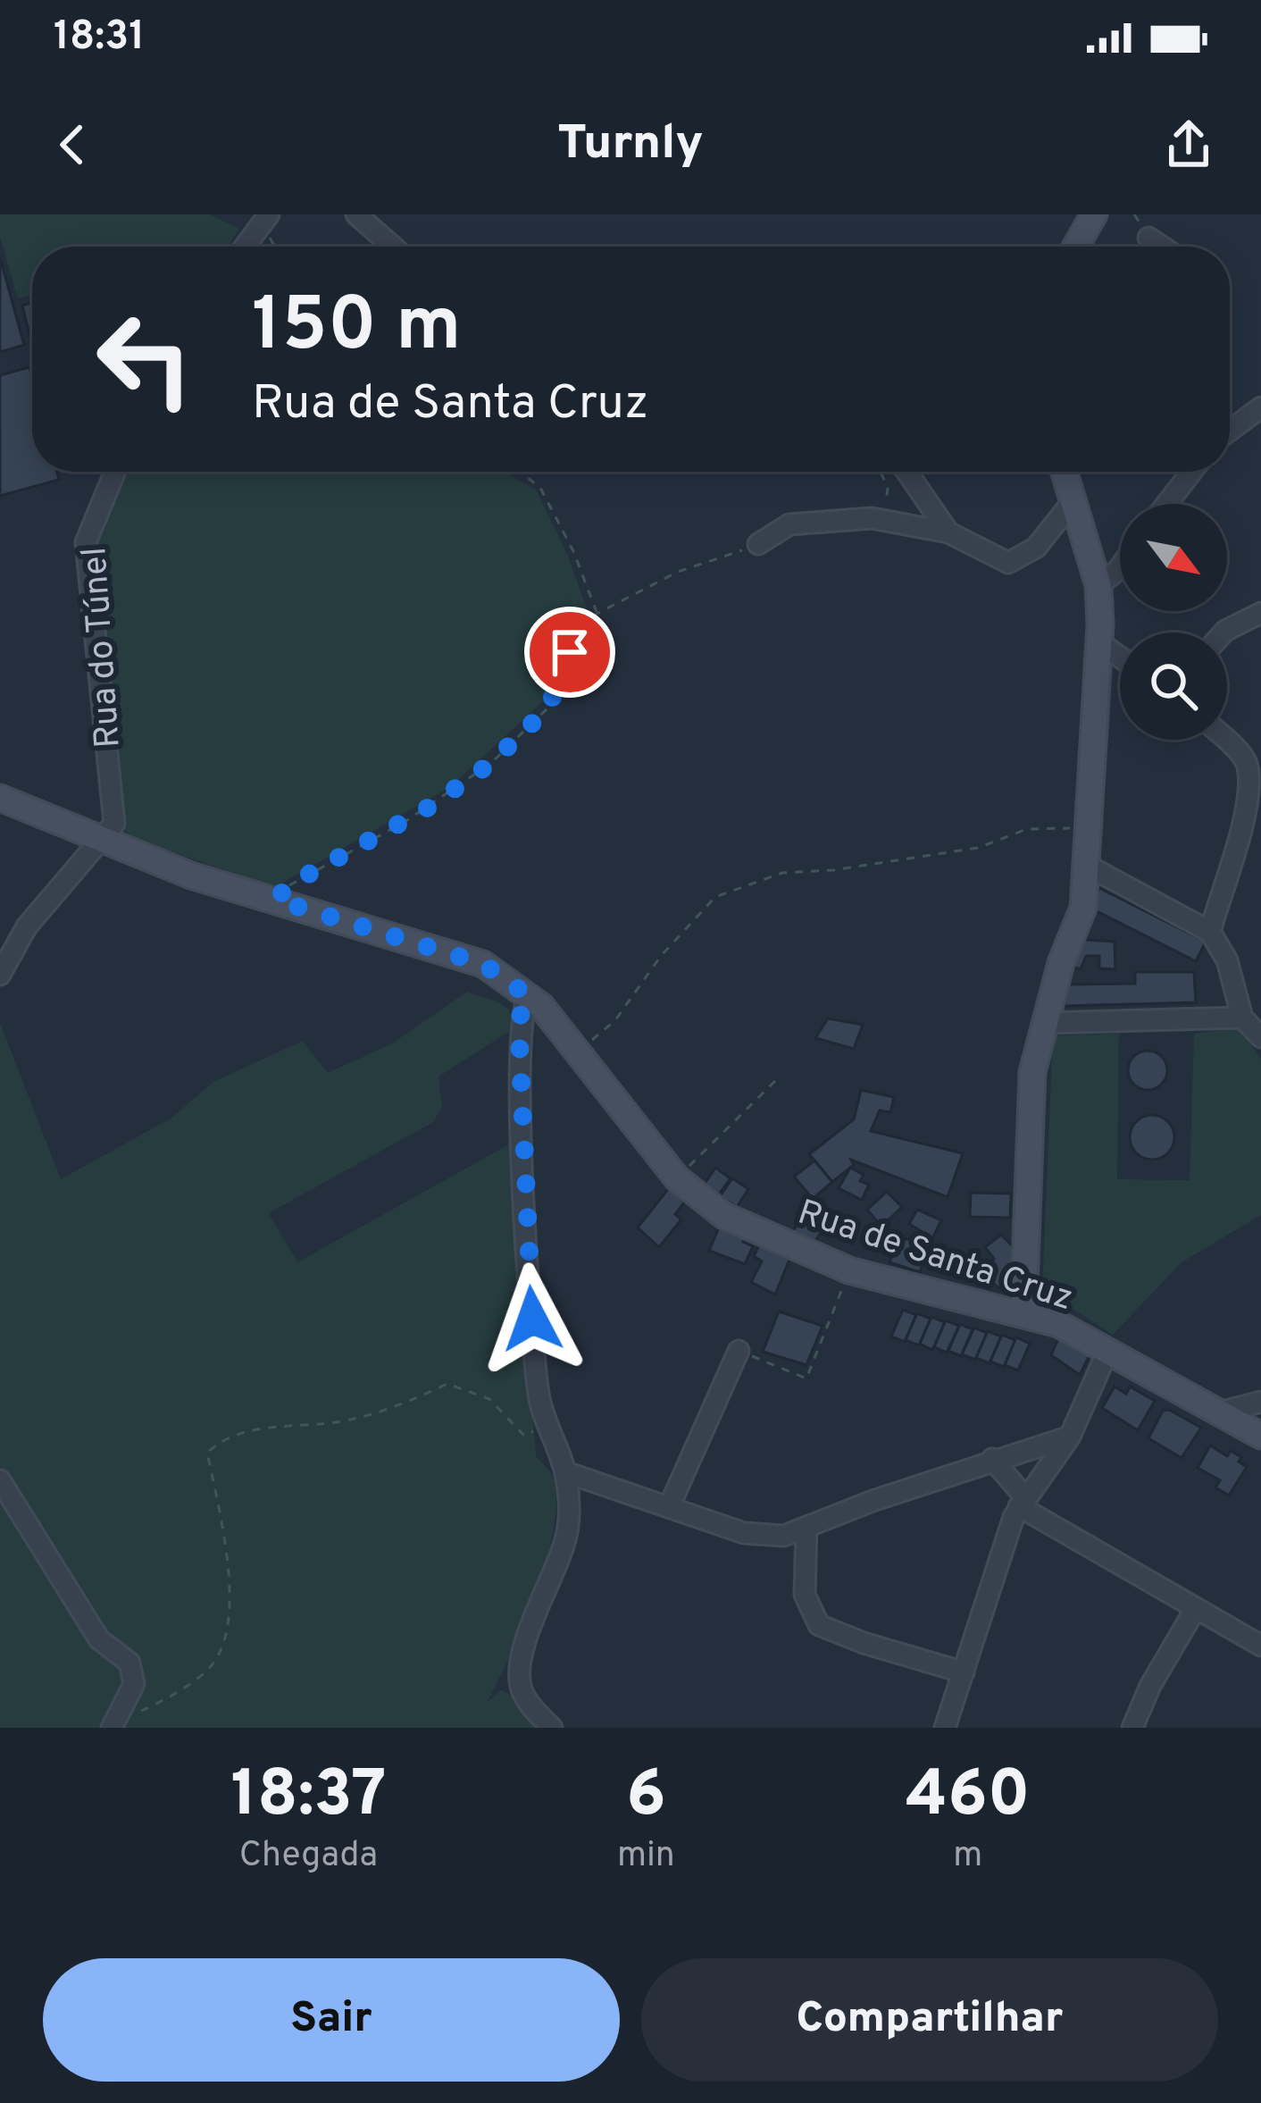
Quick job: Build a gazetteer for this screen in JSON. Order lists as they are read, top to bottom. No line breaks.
{"streets":{"main road":["Rua de Santa Cruz"],"street":["Rua do Túnel"]},"crossings":[["Rua do Túnel","Rua de Santa Cruz"]],"north":"bottom right","page":{"status":"18:31","header":"Turnly","turn":["150 m","Rua de Santa Cruz"],"eta":["18:37","Chegada","6","min","460","m"],"buttons":["Sair","Compartilhar"]}}
